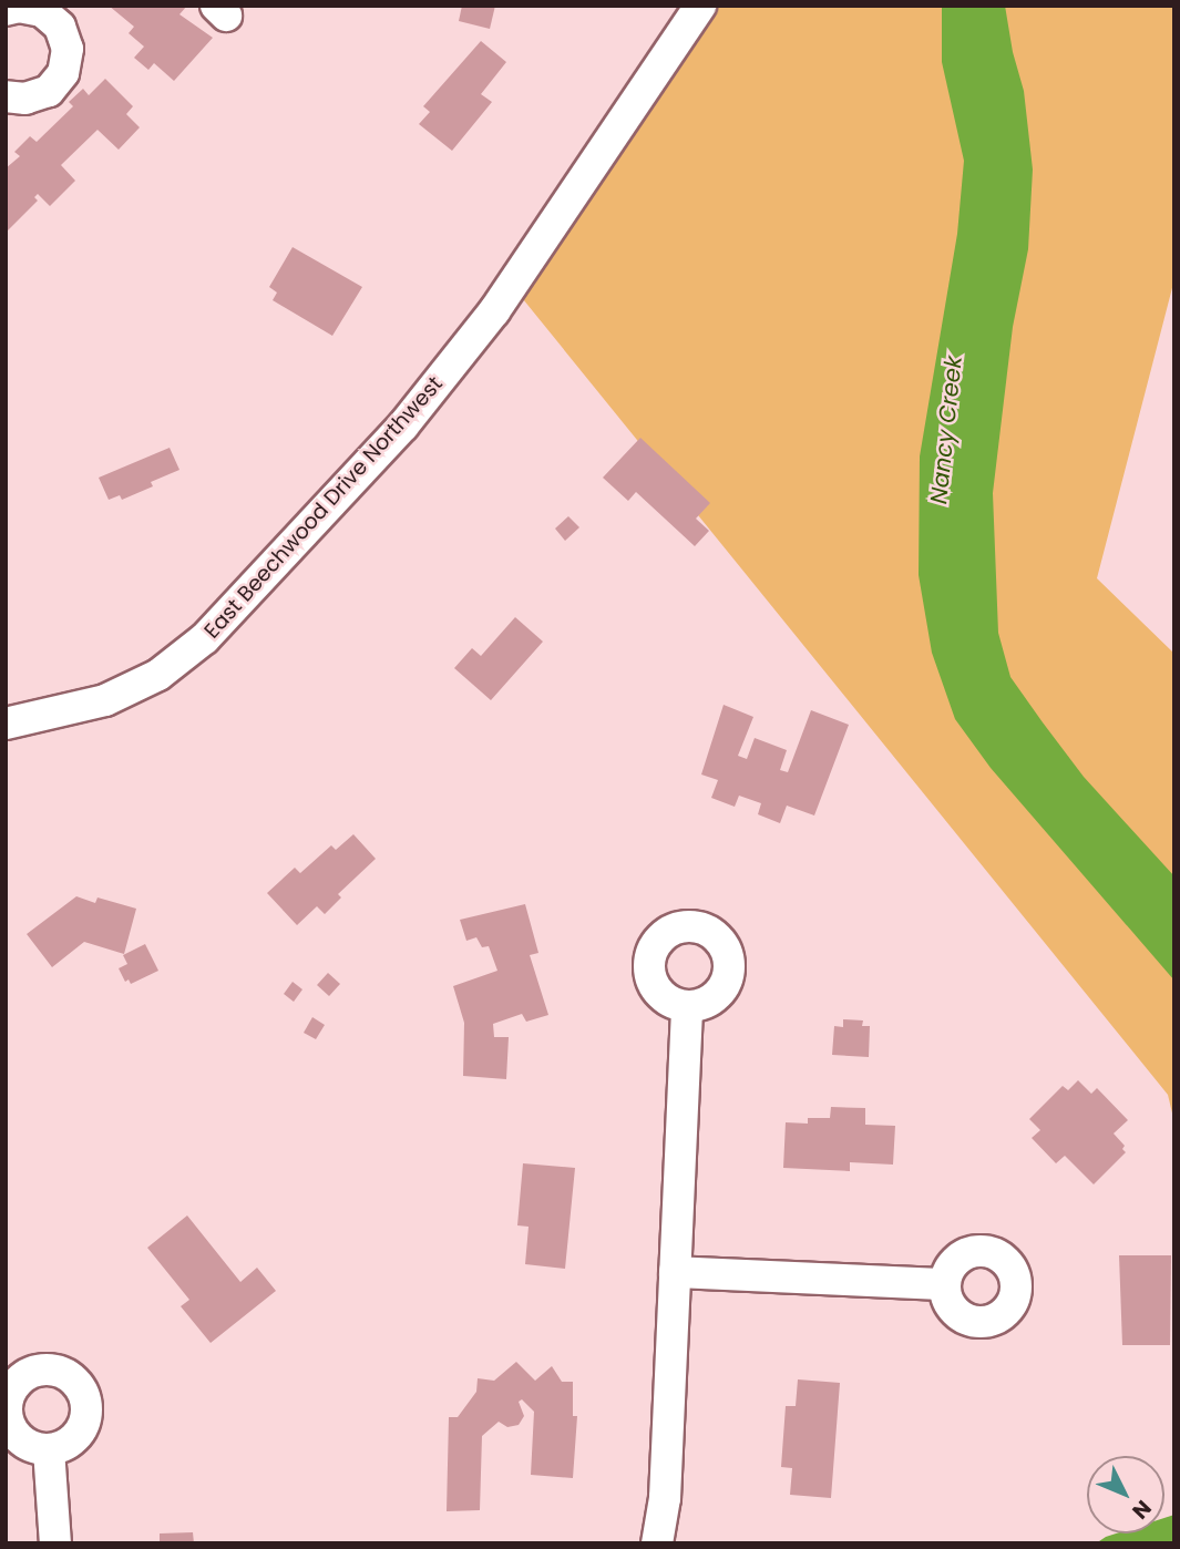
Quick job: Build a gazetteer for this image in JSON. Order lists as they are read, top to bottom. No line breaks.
{"streets":{"street":["East Beechwood Drive Northwest"]},"water":["Nancy Creek"],"north":"bottom right"}
